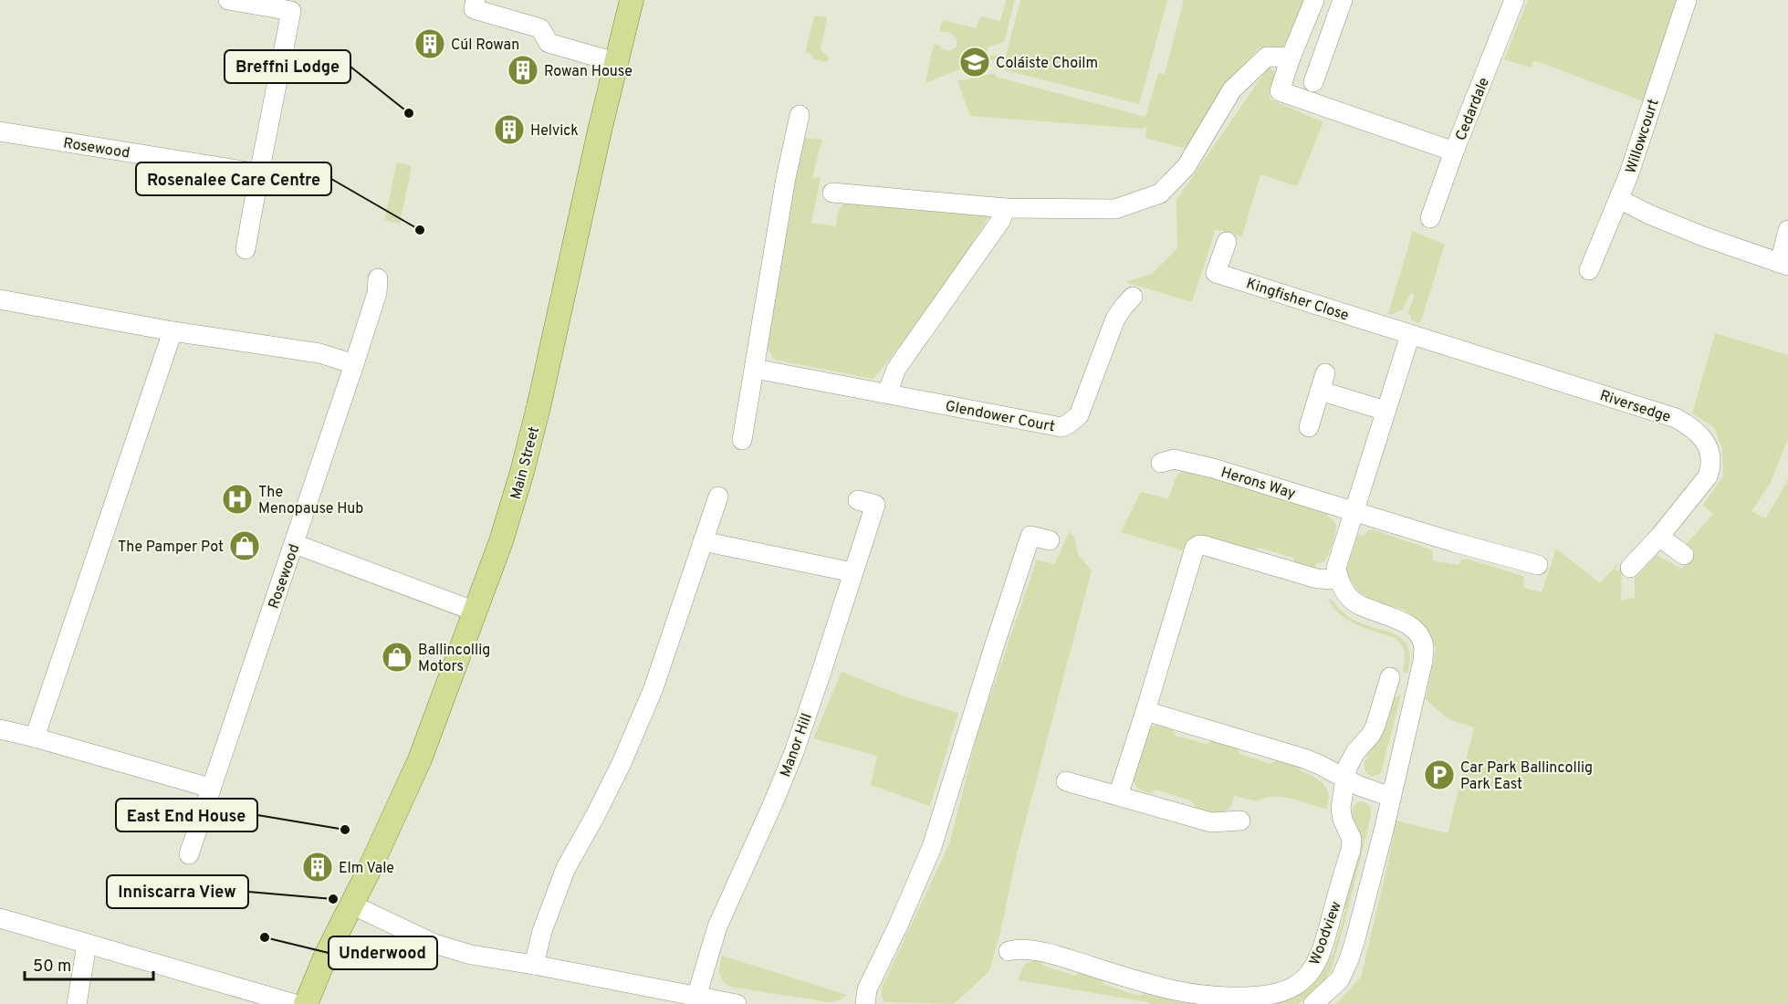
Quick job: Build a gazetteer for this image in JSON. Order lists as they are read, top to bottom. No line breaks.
{"streets":{"main road":["Main Street"],"street":["Cedardale","Willowcourt","Rosewood","Kingfisher Close","Riversedge","Glendower Court","Herons Way","Manor Hill","Woodview"]},"crossings":[["Kingfisher Close","Riversedge"]],"places":{"building":["Cúl Rowan","Rowan House","Helvick","Elm Vale"],"school or university":["Coláiste Choilm"],"other":["Breffni Lodge","Rosenalee Care Centre","East End House","Inniscarra View","Underwood"],"hospital":["The Menopause Hub"],"shop":["The Pamper Pot","Ballincollig Motors"],"parking":["Car Park Ballincollig Park East"]},"scale_bar":"50 m"}
